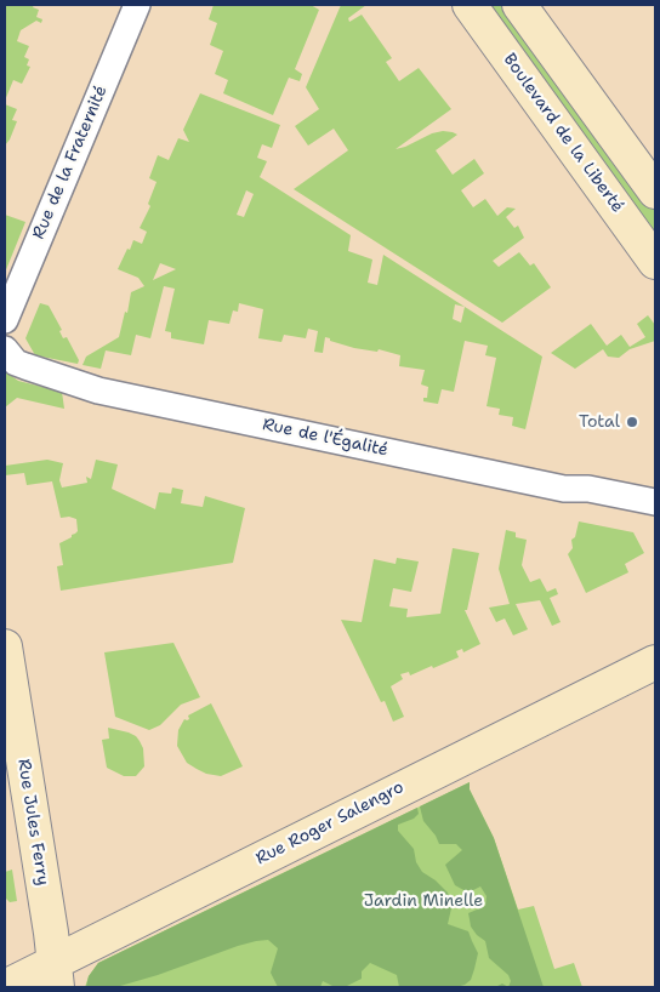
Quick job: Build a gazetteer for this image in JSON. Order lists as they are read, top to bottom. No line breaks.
{"streets":{"street":["Boulevard de la Liberté","Rue de la Fraternité","Rue de l'Égalité","Rue Jules Ferry","Rue Roger Salengro"]},"crossings":[["Rue Jules Ferry","Rue Roger Salengro"]],"parks":["Jardin Minelle"],"places":["Total"]}
